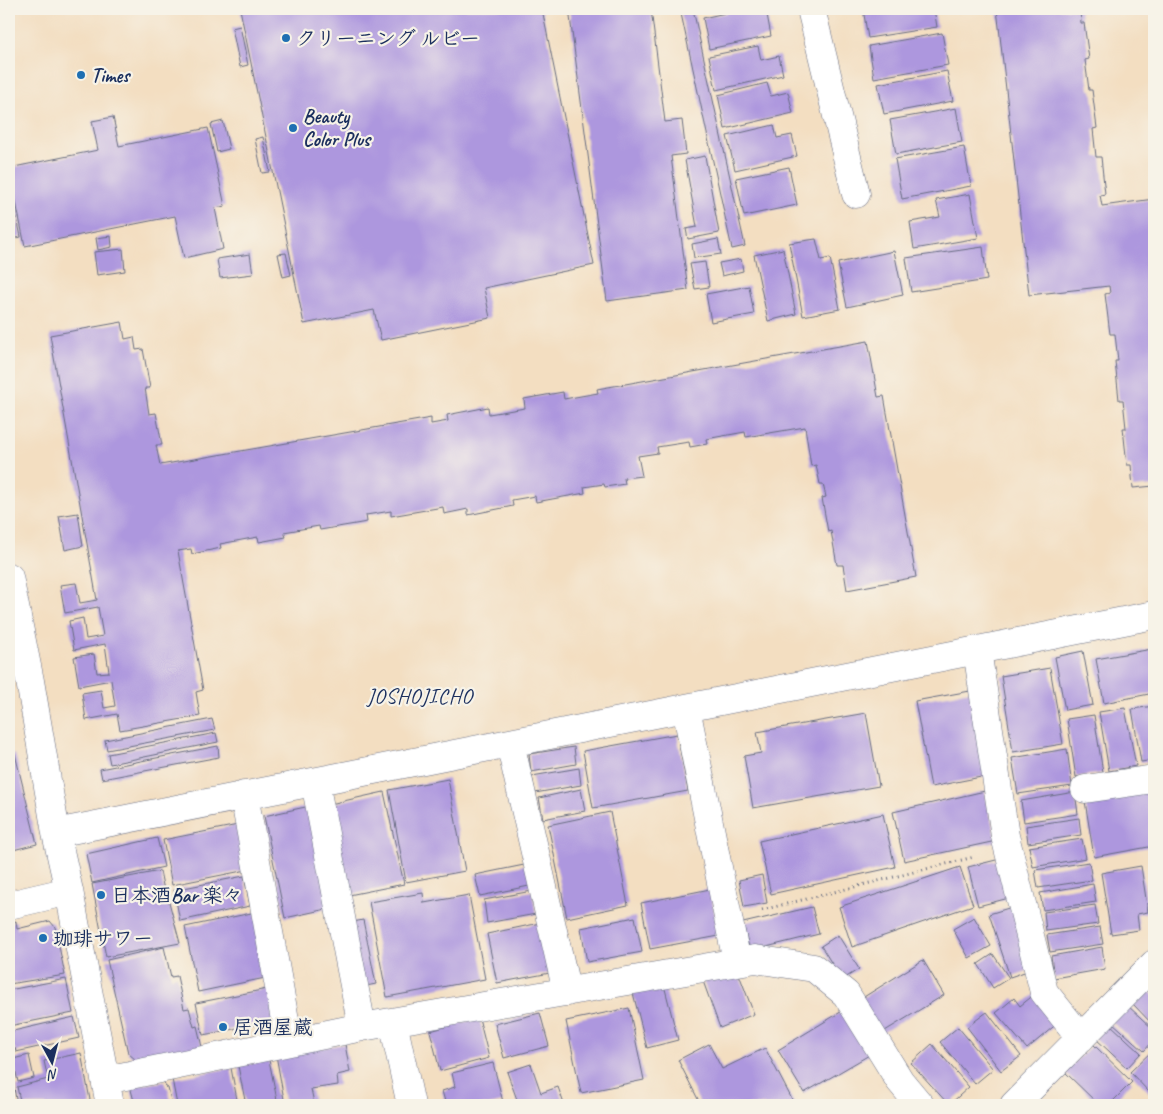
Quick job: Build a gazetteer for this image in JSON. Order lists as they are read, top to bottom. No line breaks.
{"districts":["JOSHOJICHO"],"places":["クリーニング ルビー","Times","Beauty Color Plus","日本酒Bar 楽々","珈琲サワー","居酒屋蔵"],"north":"bottom"}
